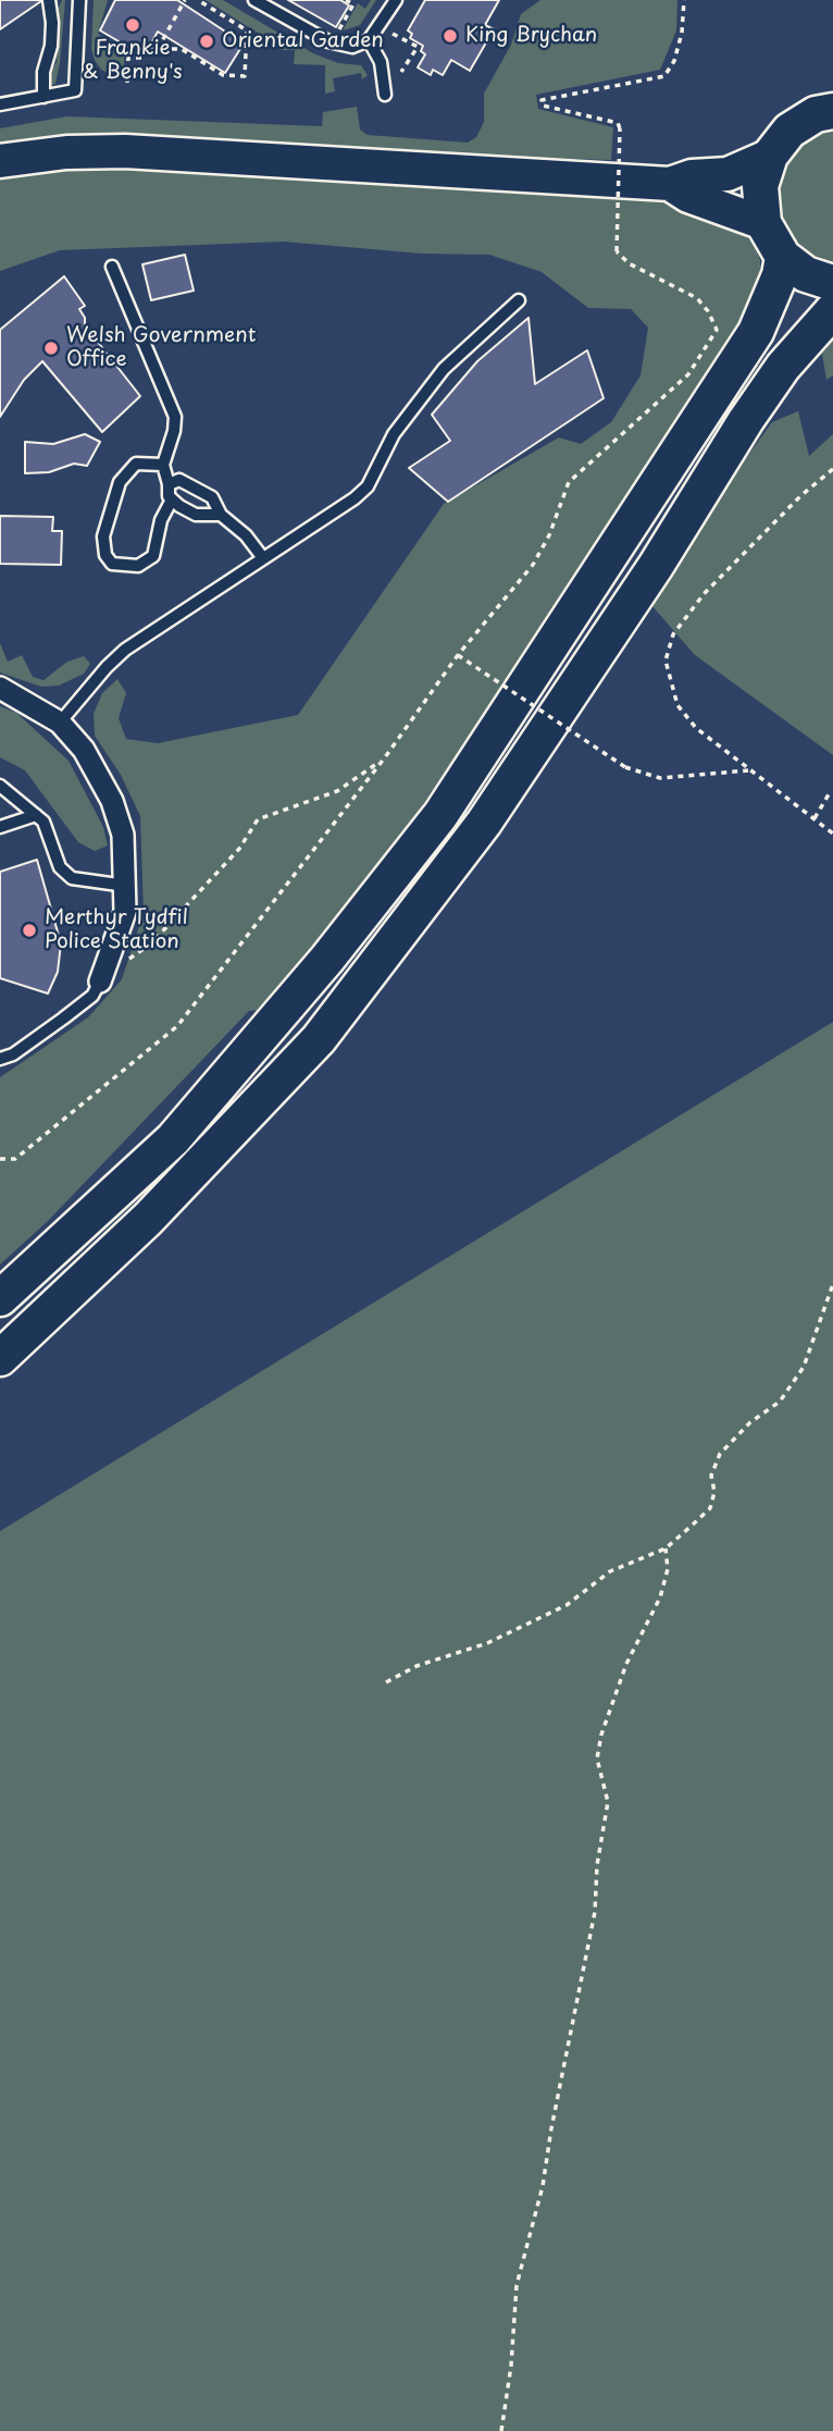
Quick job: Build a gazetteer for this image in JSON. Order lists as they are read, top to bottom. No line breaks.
{"places":["Frankie & Benny's","King Brychan","Oriental Garden","Welsh Government Office","Merthyr Tydfil Police Station"]}
